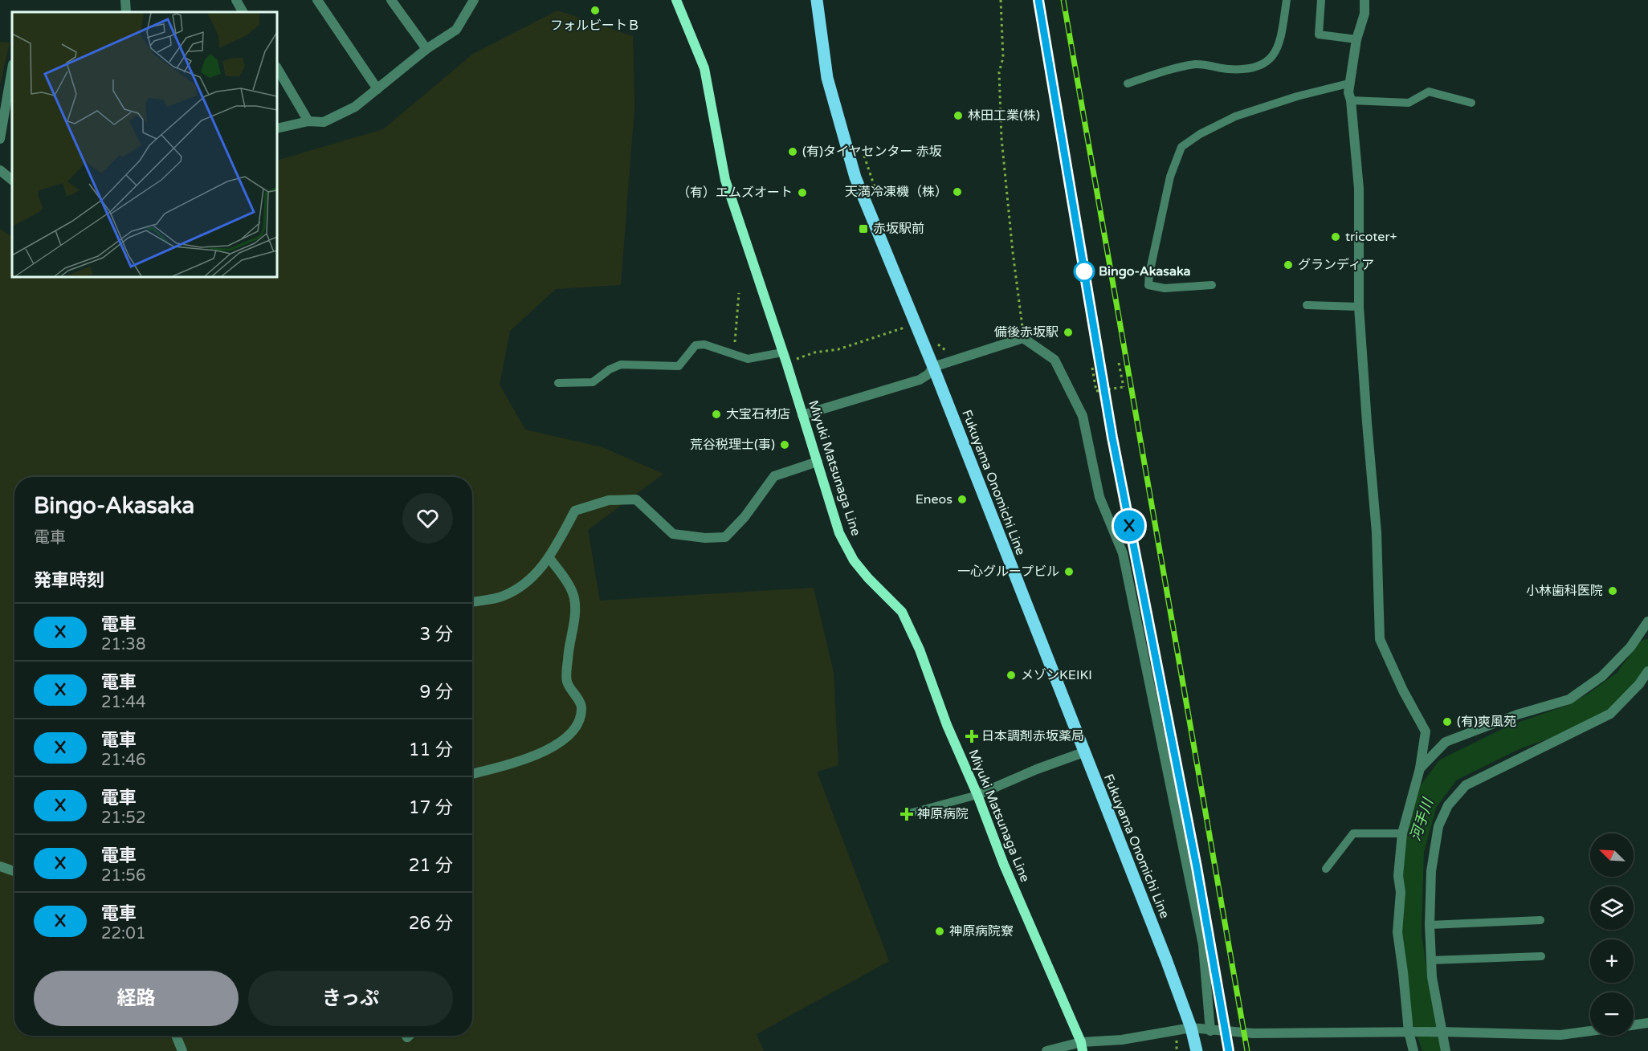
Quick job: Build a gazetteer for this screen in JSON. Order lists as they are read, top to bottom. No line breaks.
{"streets":{"main road":["Miyuki Matsunaga Line","Fukuyama Onomichi Line"]},"water":["河手川"],"places":{"other":["フォルビートＢ","林田工業(株)","(有)タイヤセンター 赤坂","天満冷凍機（株）","（有）エムズオート","tricoter+","グランディア","Bingo-Akasaka","備後赤坂駅","大宝石材店","荒谷税理士(事)","Eneos","一心グループビル","小林歯科医院","メゾンKEIKI","(有)爽風苑","神原病院寮"],"transit":["赤坂駅前"],"health":["日本調剤赤坂薬局","神原病院"]},"north":"top left","page":{"on_map":"X","heading":[["Bingo-Akasaka","電車"],"発車時刻"],"list":[{"mark":"X","name":"電車","note":"21:38","value":"3 分"},{"mark":"X","name":"電車","note":"21:44","value":"9 分"},{"mark":"X","name":"電車","note":"21:46","value":"11 分"},{"mark":"X","name":"電車","note":"21:52","value":"17 分"},{"mark":"X","name":"電車","note":"21:56","value":"21 分"},{"mark":"X","name":"電車","note":"22:01","value":"26 分"}],"map_buttons":["+","−"],"buttons":["経路","きっぷ"]}}
